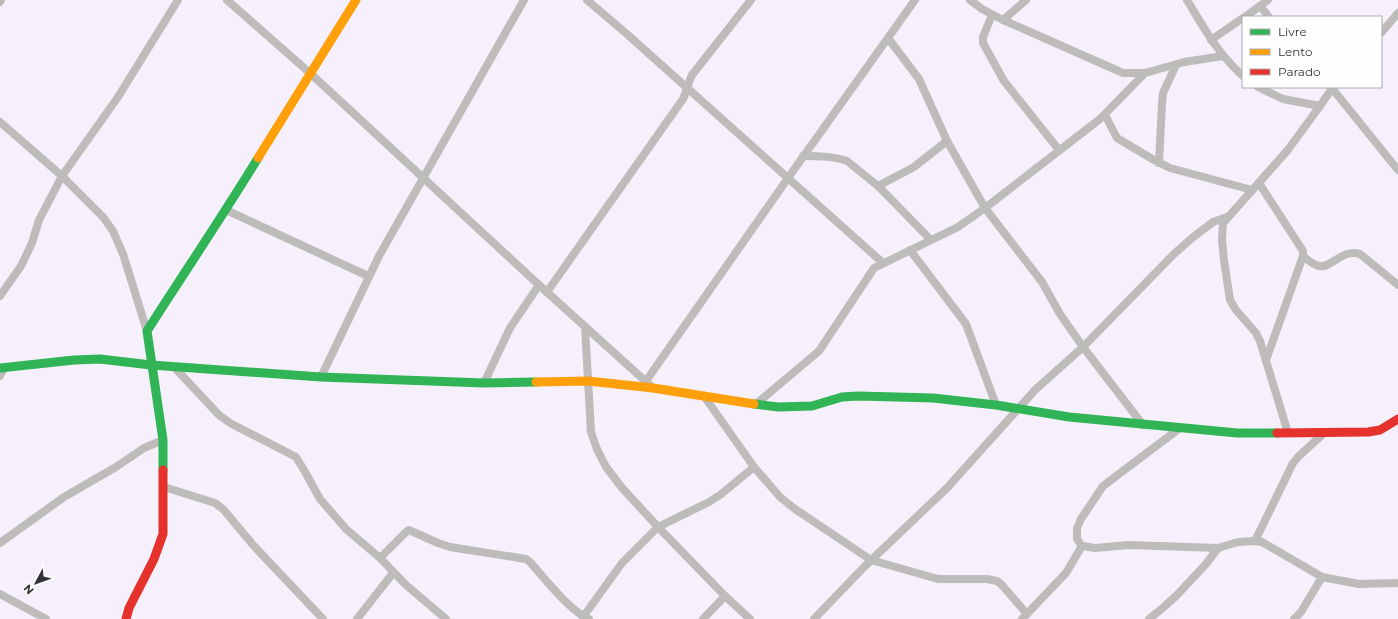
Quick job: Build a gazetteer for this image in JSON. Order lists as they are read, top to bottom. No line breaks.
{"legend":["Livre","Lento","Parado"],"north":"bottom left"}
